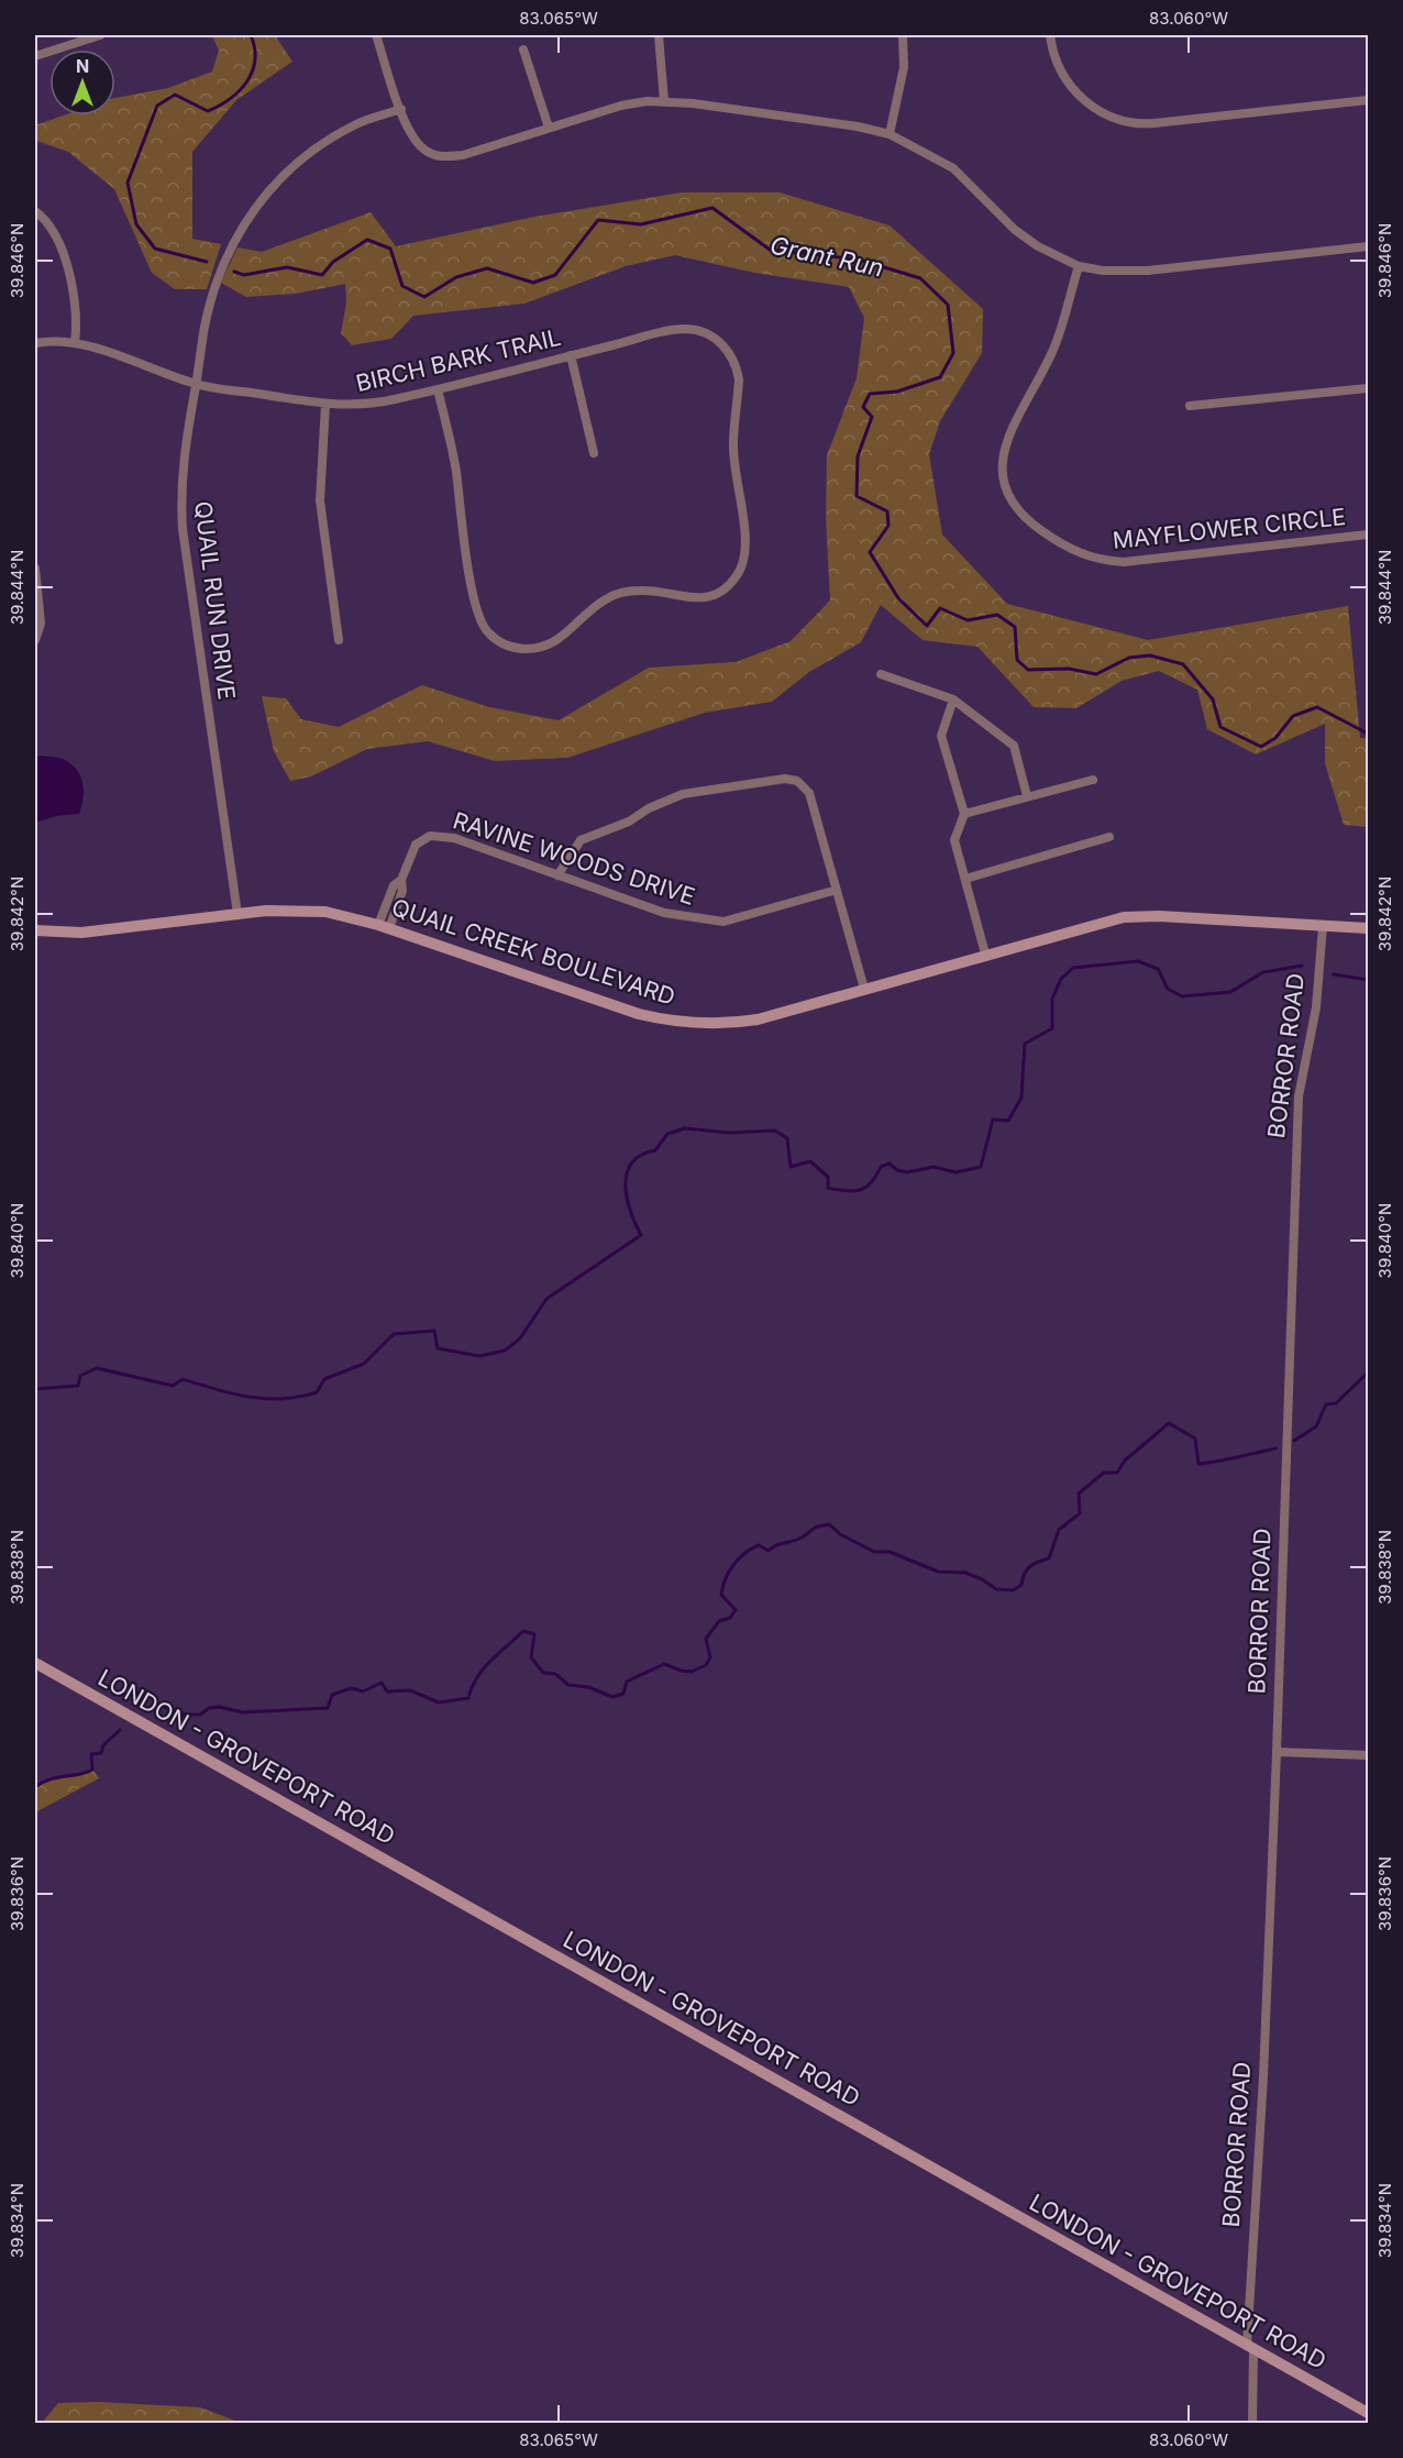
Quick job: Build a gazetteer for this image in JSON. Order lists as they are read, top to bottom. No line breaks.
{"streets":{"main road":["QUAIL CREEK BOULEVARD","LONDON - GROVEPORT ROAD"],"street":["BIRCH BARK TRAIL","MAYFLOWER CIRCLE","QUAIL RUN DRIVE","RAVINE WOODS DRIVE","BORROR ROAD"]},"crossings":[["BIRCH BARK TRAIL","QUAIL RUN DRIVE"],["QUAIL RUN DRIVE","QUAIL CREEK BOULEVARD"],["RAVINE WOODS DRIVE","QUAIL CREEK BOULEVARD"],["QUAIL CREEK BOULEVARD","BORROR ROAD"],["BORROR ROAD","LONDON - GROVEPORT ROAD"]],"water":["Grant Run"],"north":"top","coordinates":["83.065°W","83.060°W","39.846°N","39.844°N","39.842°N","39.840°N","39.838°N","39.836°N","39.834°N"]}
